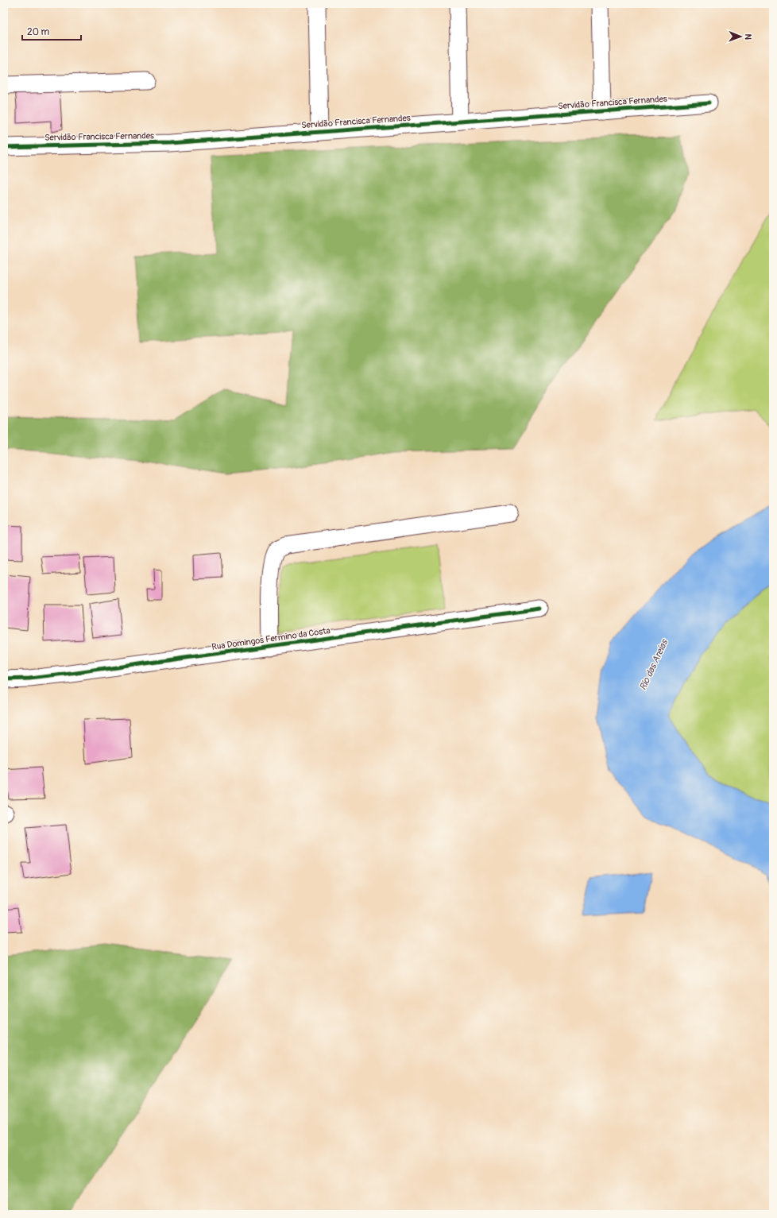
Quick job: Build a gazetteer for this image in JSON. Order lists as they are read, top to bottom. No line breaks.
{"streets":{"street":["Servidão Francisca Fernandes","Rua Domingos Fermino da Costa"]},"water":["Rio das Areias"],"scale_bar":"20 m","north":"right"}
